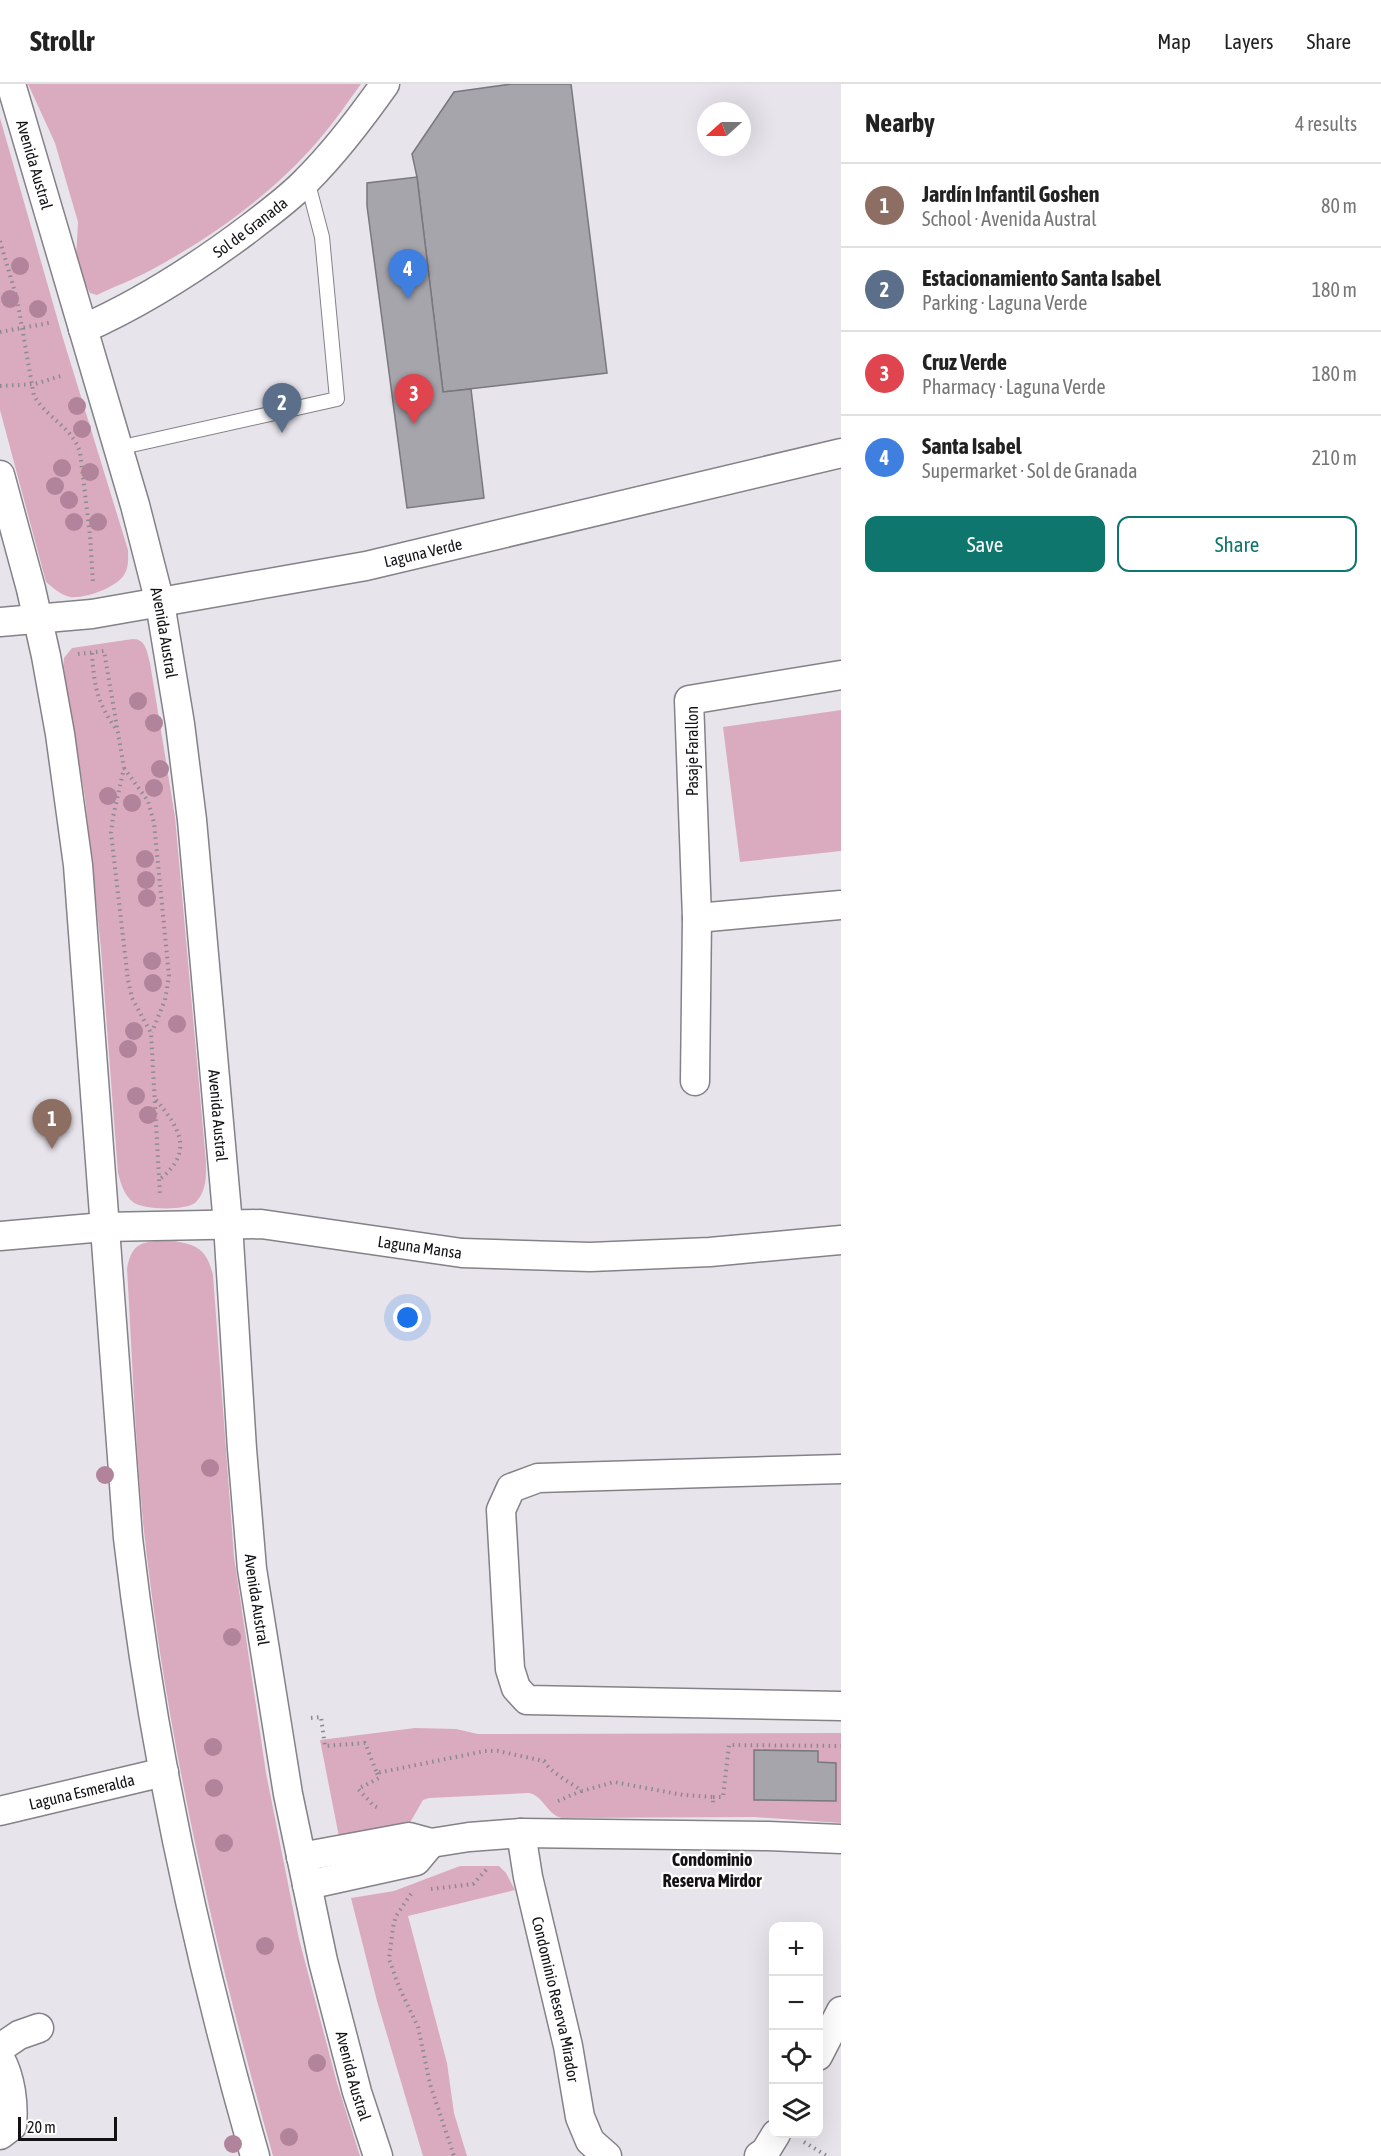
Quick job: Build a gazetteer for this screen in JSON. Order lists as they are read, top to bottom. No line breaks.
{"streets":{"street":["Avenida Austral","Sol de Granada","Laguna Verde","Pasaje Farallon","Laguna Mansa","Laguna Esmeralda","Condominio Reserva Mirador"]},"crossings":[["Avenida Austral","Sol de Granada"],["Avenida Austral","Laguna Verde"],["Avenida Austral","Laguna Mansa"]],"districts":["Condominio Reserva Mirdor"],"scale_bar":"20 m","north":"left","page":{"header":"Strollr","nav":["Map","Layers","Share"],"heading":["Nearby","4 results"],"list":[{"mark":"1","name":"Jardín Infantil Goshen","note":"School · Avenida Austral","value":"80 m"},{"mark":"2","name":"Estacionamiento Santa Isabel","note":"Parking · Laguna Verde","value":"180 m"},{"mark":"3","name":"Cruz Verde","note":"Pharmacy · Laguna Verde","value":"180 m"},{"mark":"4","name":"Santa Isabel","note":"Supermarket · Sol de Granada","value":"210 m"}],"pins":["4","3","2","1"],"buttons":["Save","Share"],"map_buttons":["+","−"],"scale":"20 m"}}
